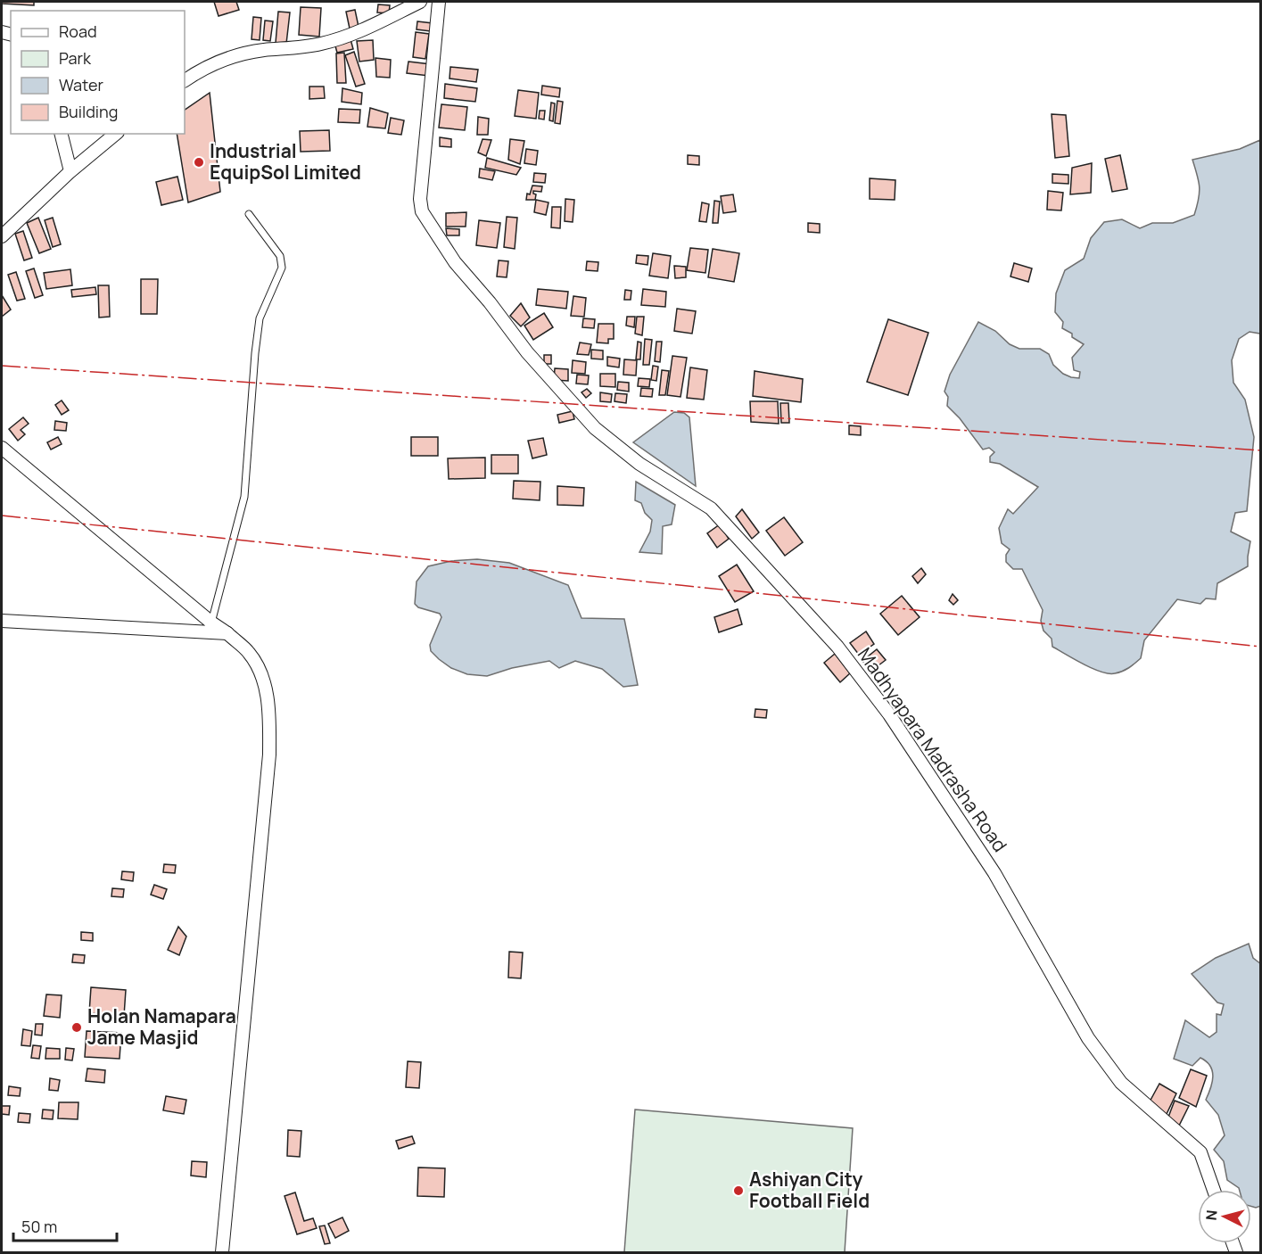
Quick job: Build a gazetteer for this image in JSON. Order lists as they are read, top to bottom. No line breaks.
{"streets":{"street":["Madhyapara Madrasha Road"]},"places":["Industrial EquipSol Limited","Holan Namapara Jame Masjid","Ashiyan City Football Field"],"legend":["Road","Park","Water","Building"],"scale_bar":"50 m","north":"left"}
